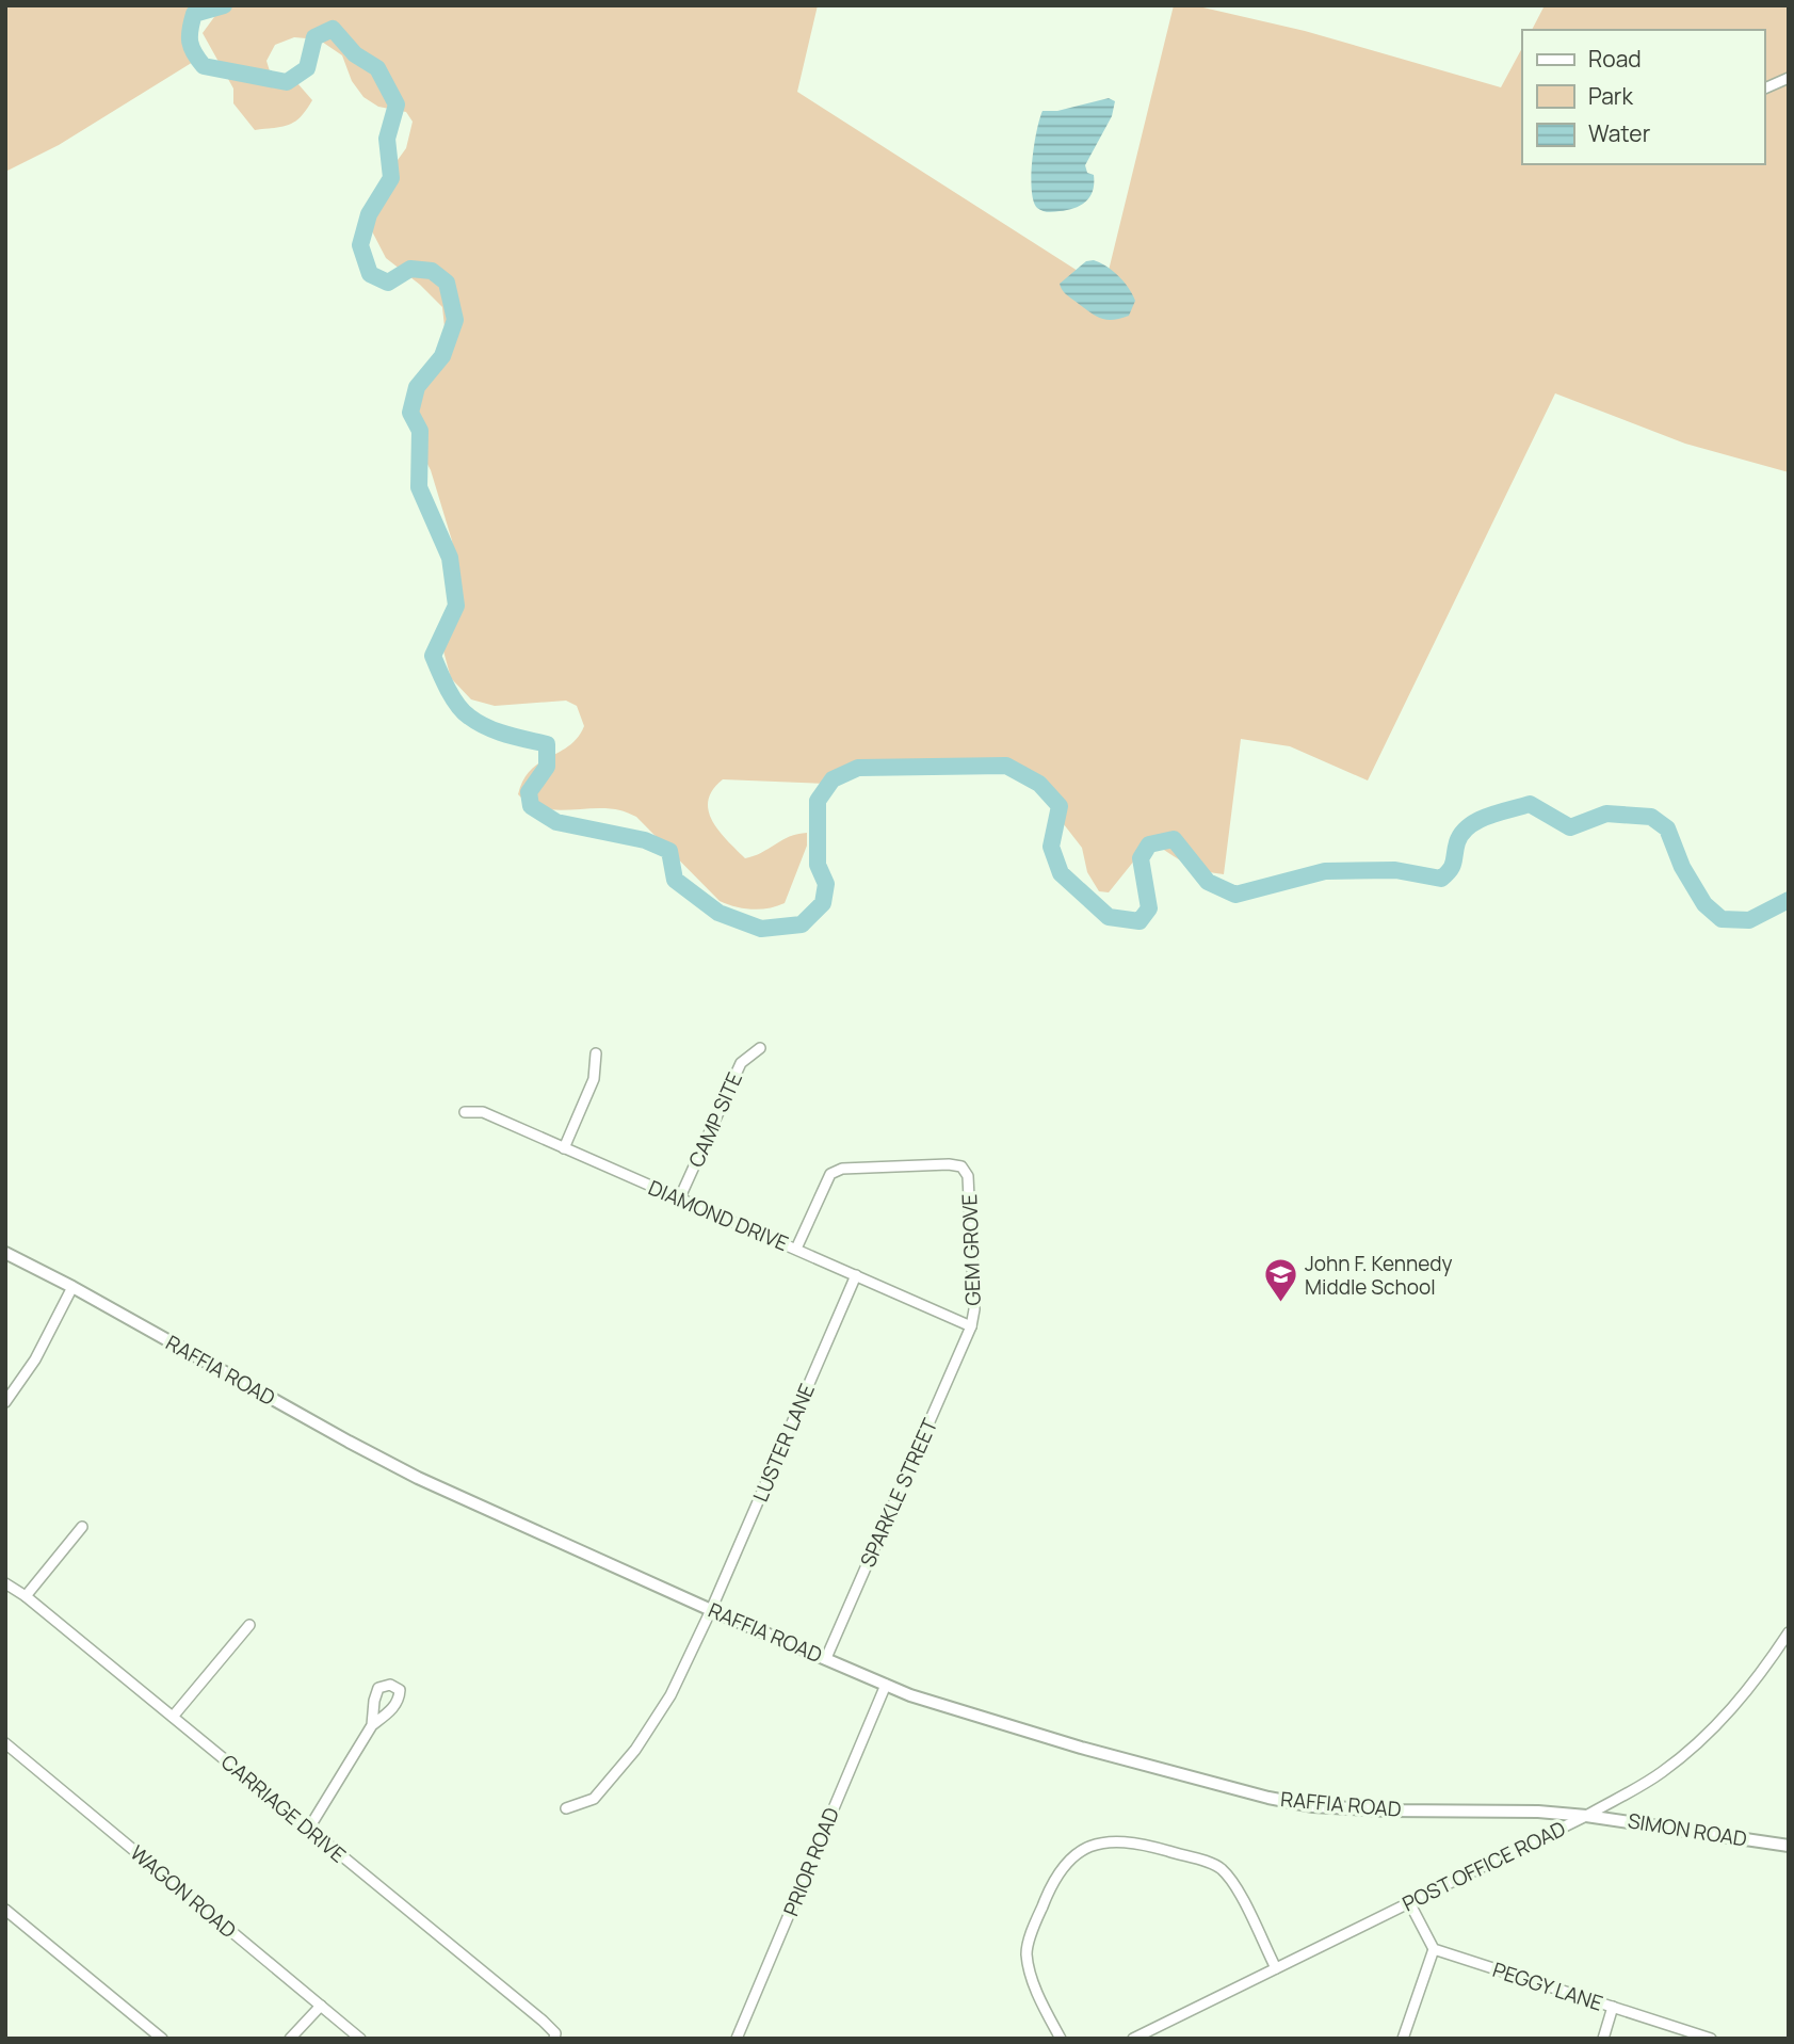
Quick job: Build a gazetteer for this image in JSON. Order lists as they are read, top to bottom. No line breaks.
{"streets":{"main road":["RAFFIA ROAD","SIMON ROAD"],"street":["CAMP SITE","DIAMOND DRIVE","GEM GROVE","LUSTER LANE","SPARKLE STREET","CARRIAGE DRIVE","PRIOR ROAD","POST OFFICE ROAD","WAGON ROAD","PEGGY LANE"]},"crossings":[["CAMP SITE","DIAMOND DRIVE"],["DIAMOND DRIVE","GEM GROVE"],["DIAMOND DRIVE","LUSTER LANE"],["DIAMOND DRIVE","SPARKLE STREET"],["GEM GROVE","SPARKLE STREET"],["RAFFIA ROAD","LUSTER LANE"],["RAFFIA ROAD","SPARKLE STREET"],["RAFFIA ROAD","SIMON ROAD"],["RAFFIA ROAD","PRIOR ROAD"],["RAFFIA ROAD","POST OFFICE ROAD"],["SIMON ROAD","POST OFFICE ROAD"]],"places":{"school or university":["John F. Kennedy Middle School"]},"legend":["Road","Park","Water"]}
